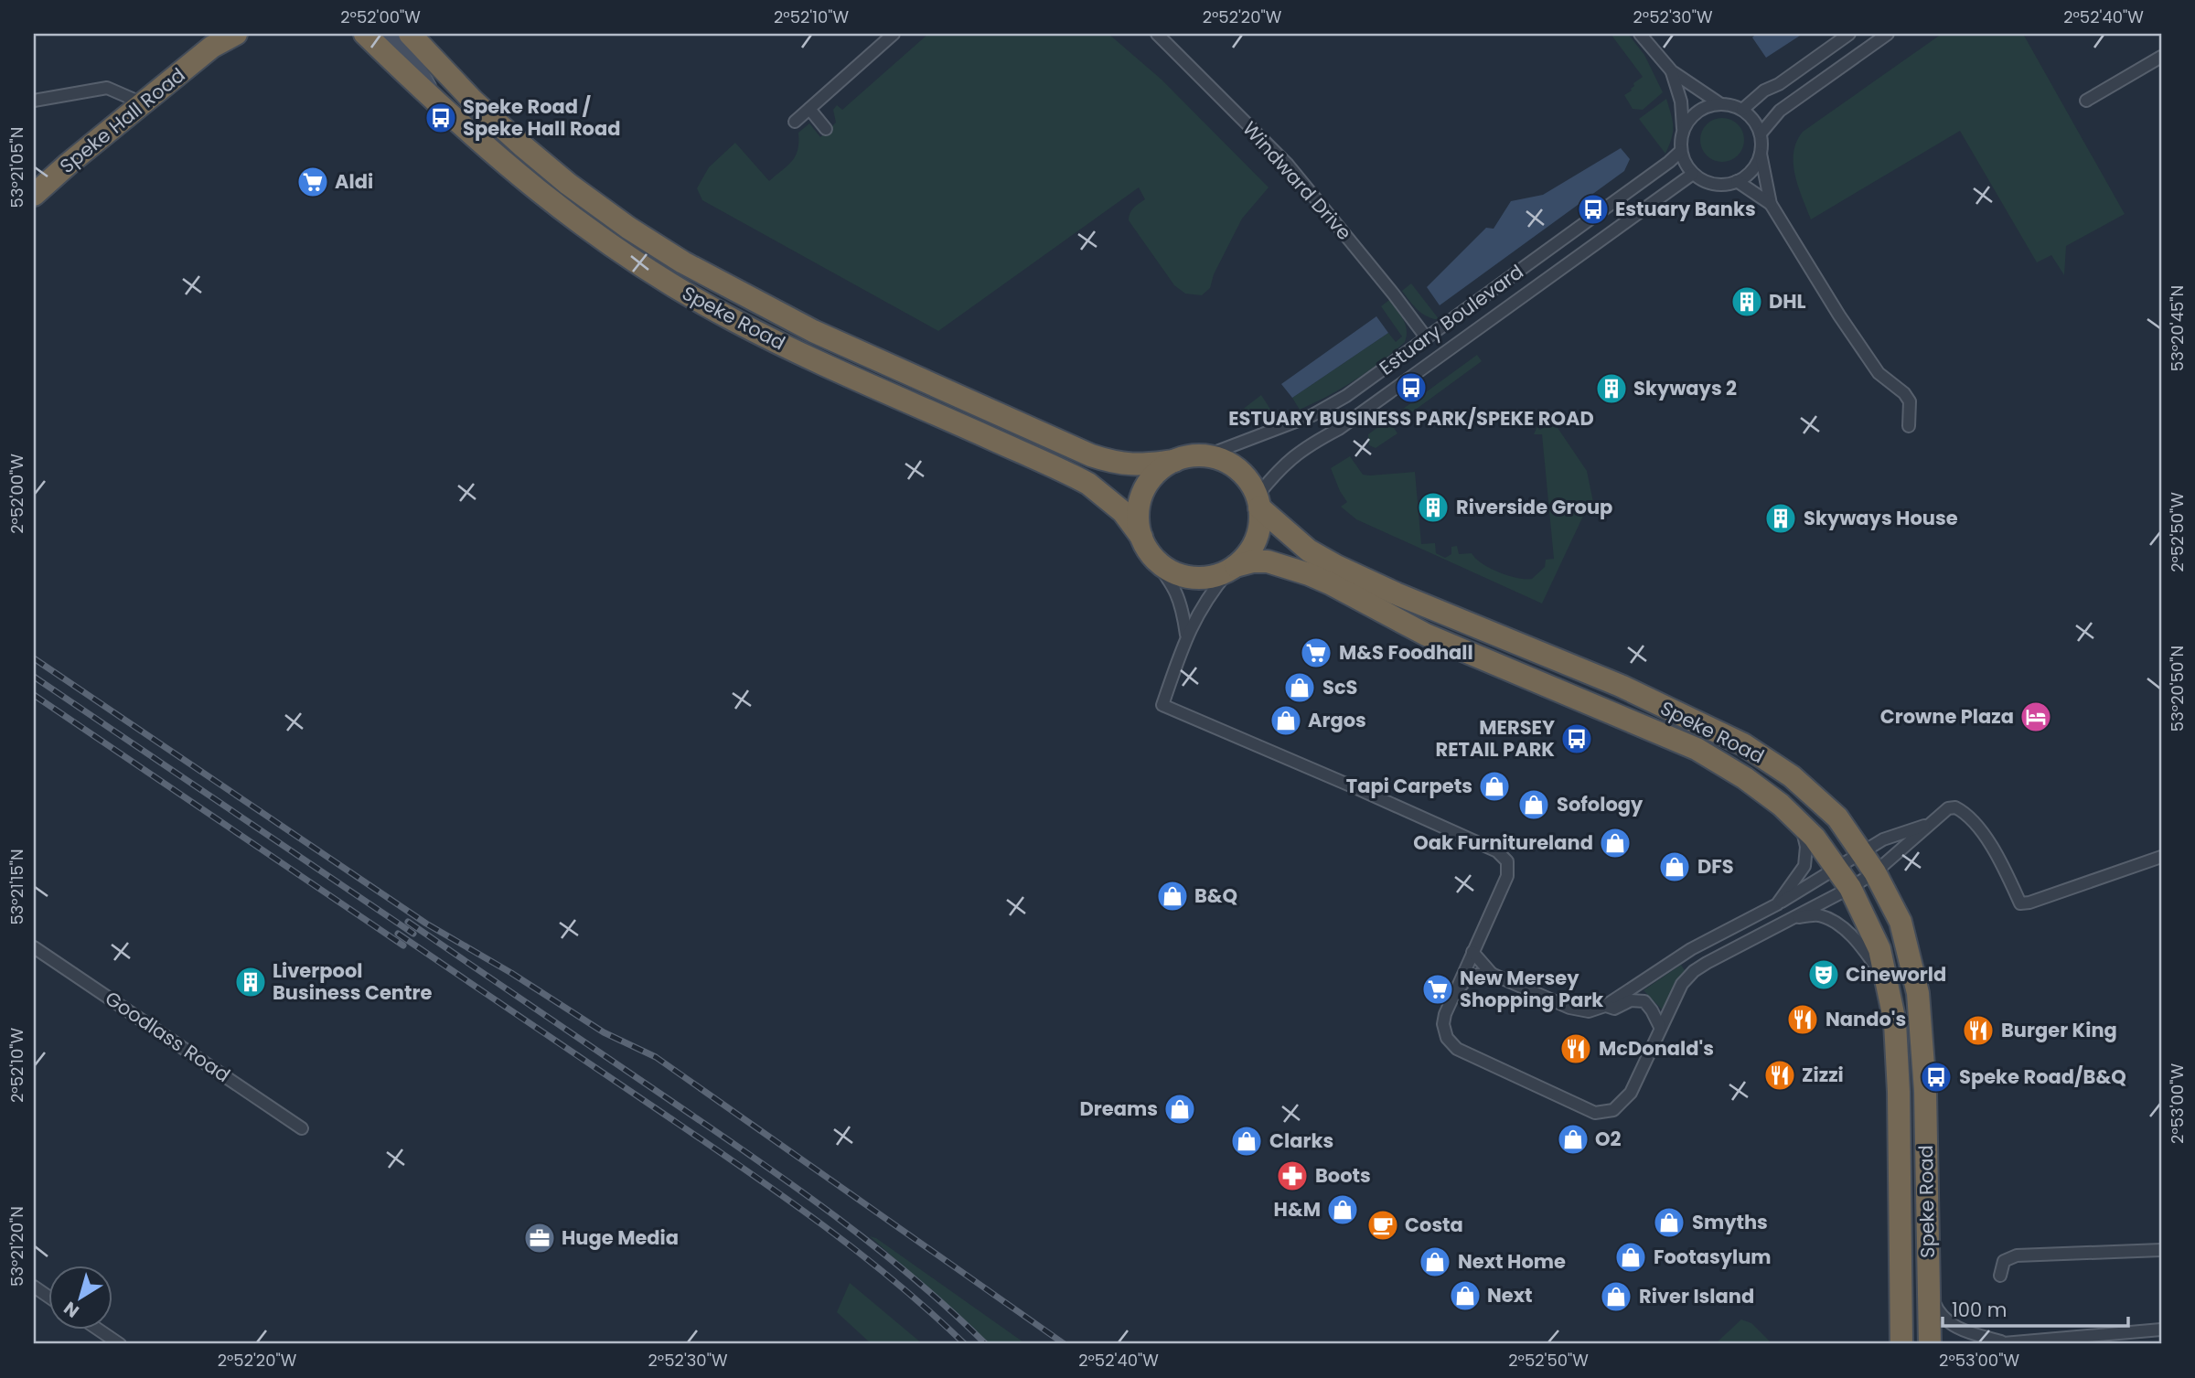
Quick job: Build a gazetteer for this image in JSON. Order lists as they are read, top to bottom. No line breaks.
{"streets":{"highway":["Speke Hall Road","Speke Road"],"street":["Windward Drive","Estuary Boulevard","Goodlass Road"]},"crossings":[["Windward Drive","Estuary Boulevard"],["Speke Road","Estuary Boulevard"]],"places":{"bus stop":["Speke Road / Speke Hall Road","Estuary Banks","ESTUARY BUSINESS PARK/SPEKE ROAD","MERSEY RETAIL PARK","Speke Road/B&Q"],"supermarket":["Aldi","M&S Foodhall","New Mersey Shopping Park"],"building":["DHL","Skyways 2","Riverside Group","Skyways House","Liverpool Business Centre"],"shop":["ScS","Argos","Tapi Carpets","Sofology","Oak Furnitureland","DFS","B&Q","Dreams","O2","Clarks","H&M","Smyths","Footasylum","Next Home","Next","River Island"],"hotel":["Crowne Plaza"],"theatre":["Cineworld"],"restaurant":["Nando's","Burger King","McDonald's","Zizzi"],"pharmacy":["Boots"],"cafe":["Costa"],"office":["Huge Media"]},"scale_bar":"100 m","north":"bottom left","coordinates":["2°52'00\"W","2°52'10\"W","2°52'20\"W","2°52'30\"W","2°52'40\"W","53°21'05\"N","53°20'45\"N","2°52'50\"W","53°20'50\"N","53°21'15\"N","2°53'00\"W","53°21'20\"N"]}
